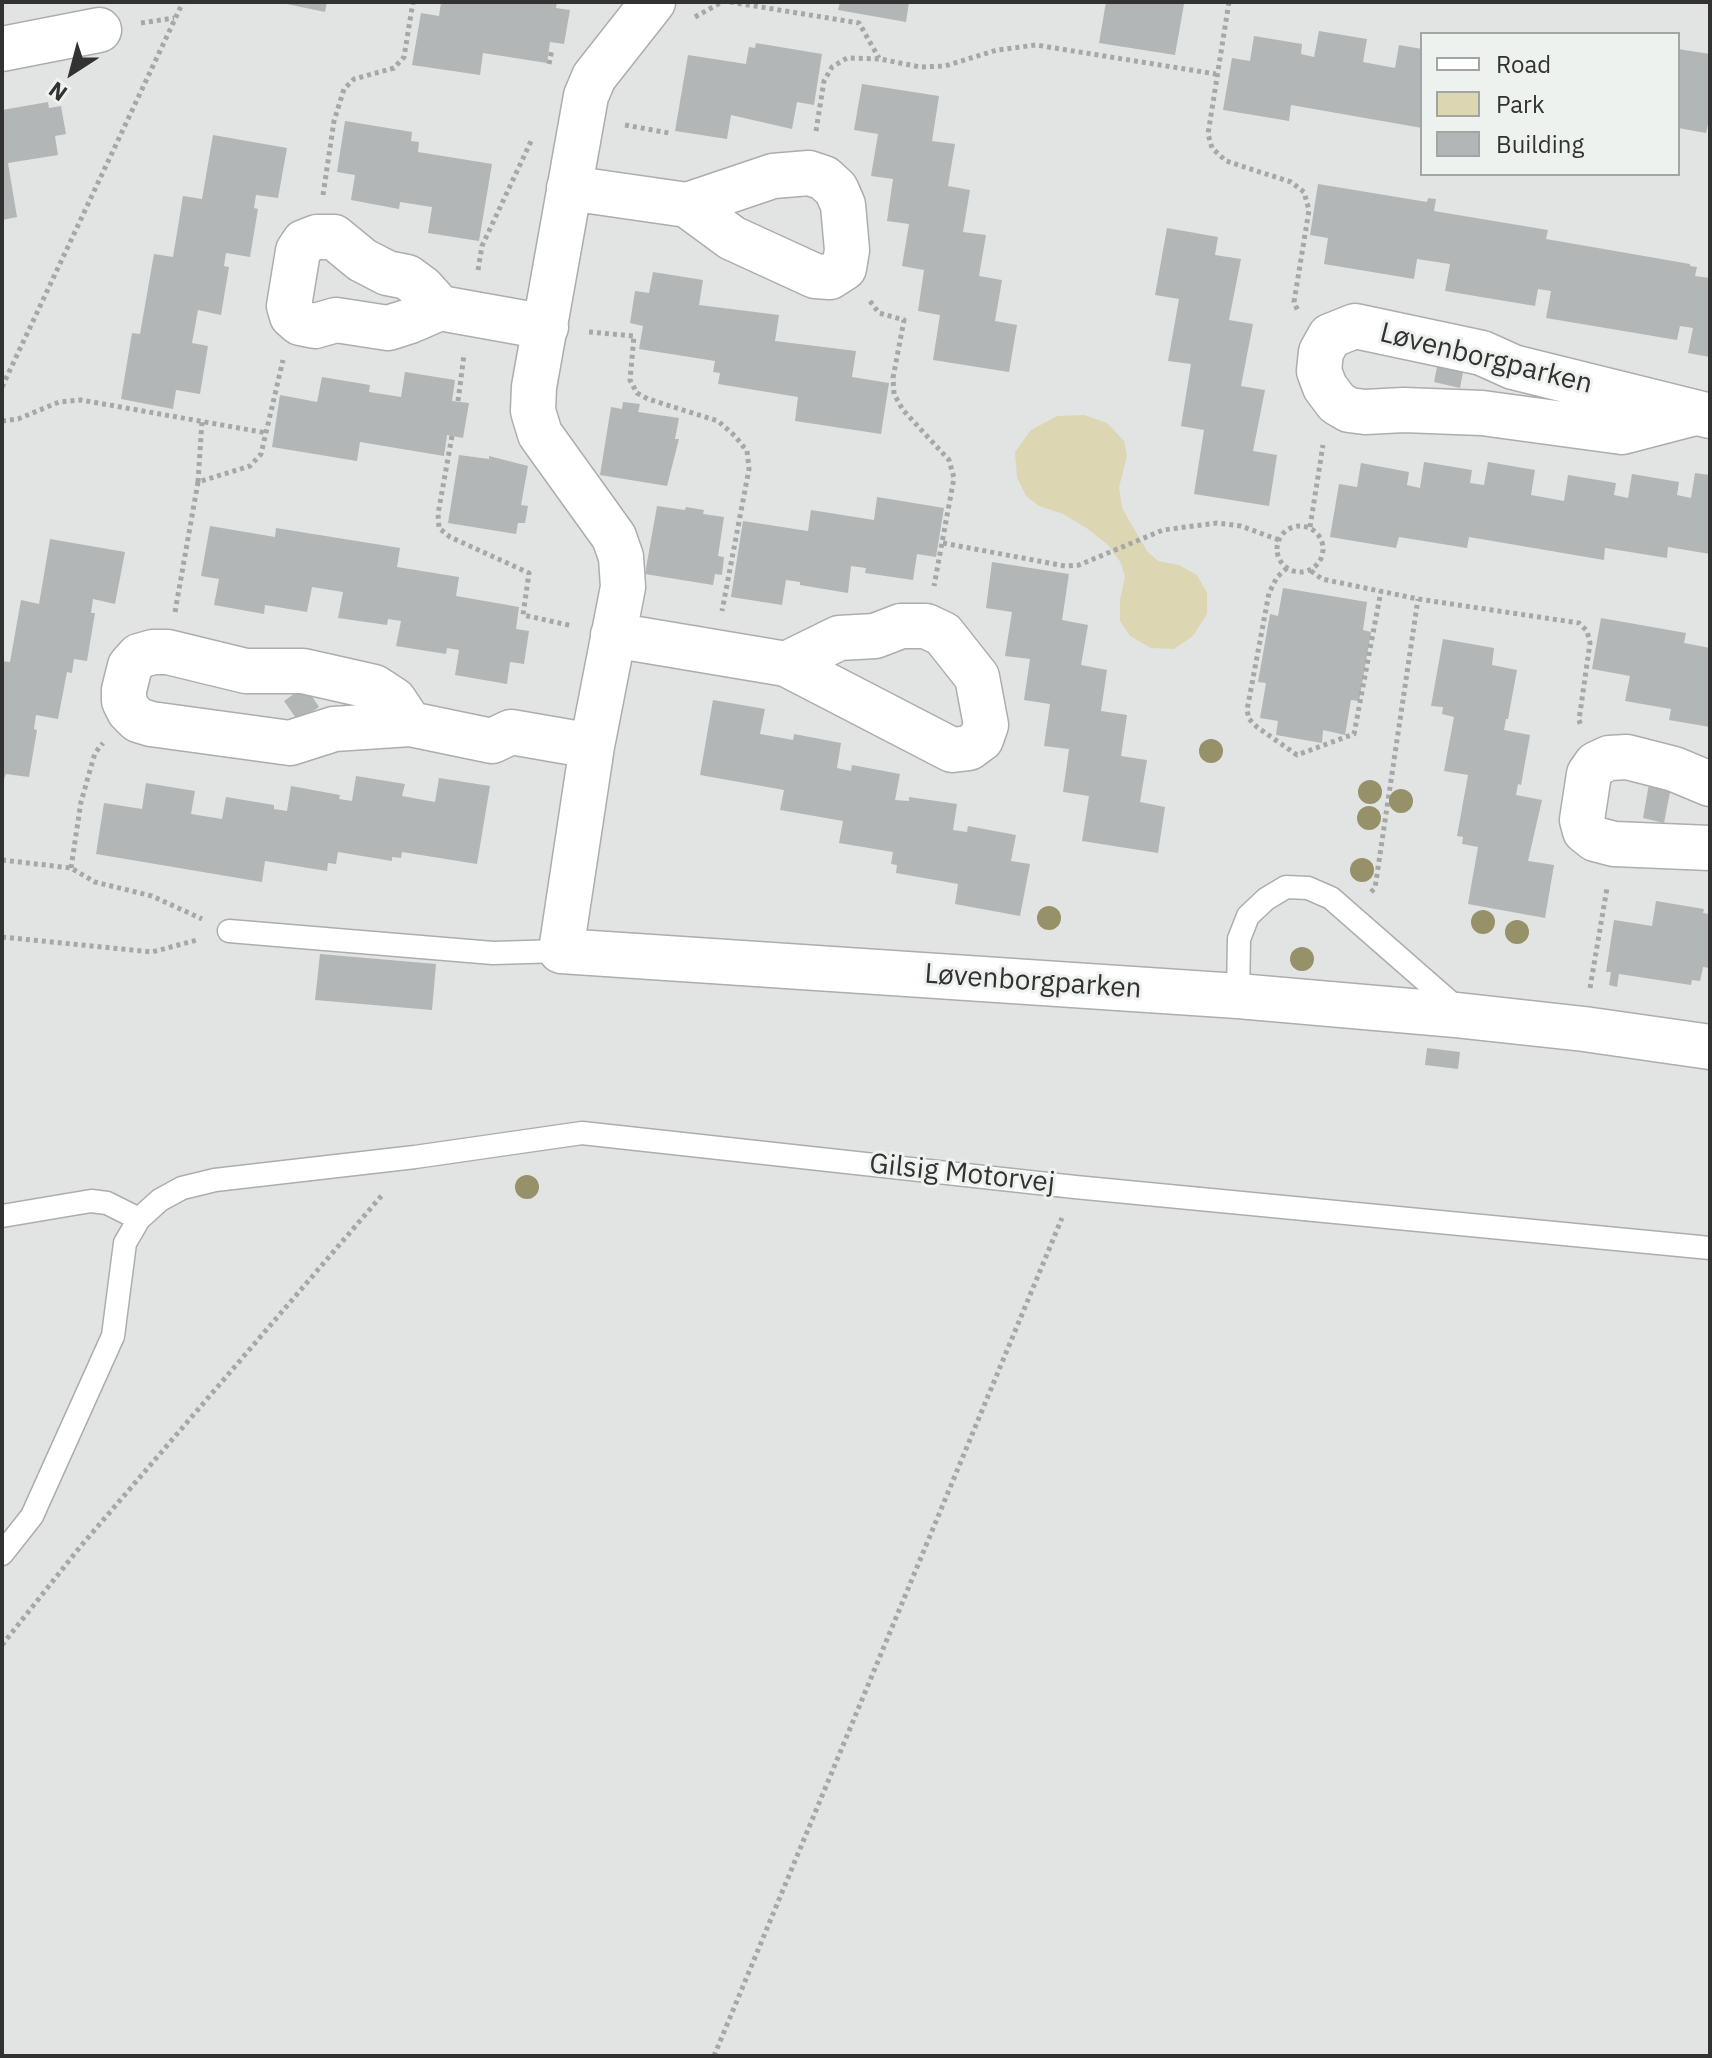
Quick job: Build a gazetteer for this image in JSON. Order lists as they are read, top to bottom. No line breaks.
{"streets":{"street":["Løvenborgparken"],"lane":["Gilsig Motorvej"]},"legend":["Road","Park","Building"],"north":"bottom left"}
